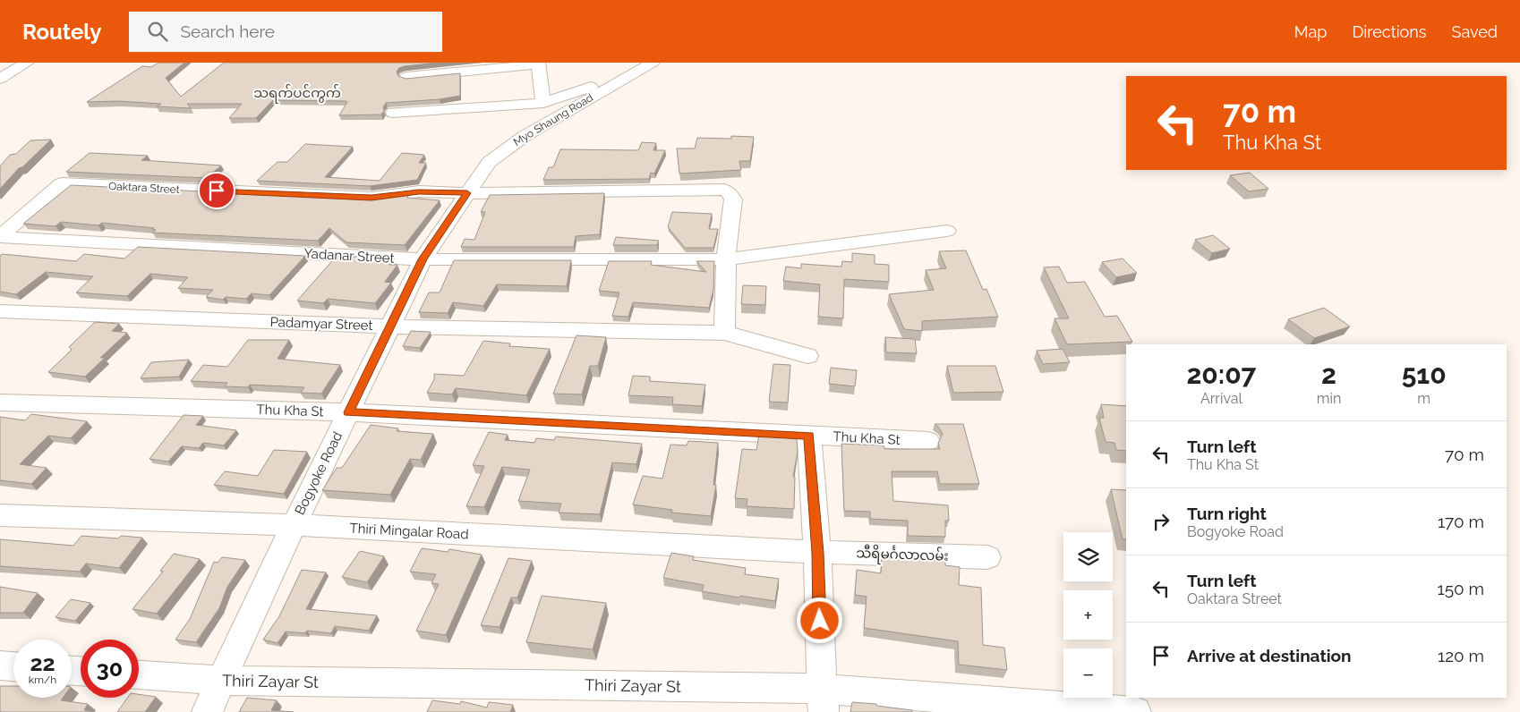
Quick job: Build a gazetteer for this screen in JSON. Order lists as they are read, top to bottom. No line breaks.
{"streets":{"street":["Myo Shaung Road","Oaktara Street","Yadanar Street","Padamyar Street","Thu Kha St","Bogyoke Road","Thiri Mingalar Road","သီရိမင်္ဂလာလမ်း","Thiri Zayar St"]},"crossings":[["Myo Shaung Road","Oaktara Street"],["Myo Shaung Road","Bogyoke Road"],["Oaktara Street","Yadanar Street"],["Oaktara Street","Padamyar Street"],["Oaktara Street","Bogyoke Road"],["Yadanar Street","Bogyoke Road"],["Padamyar Street","Bogyoke Road"],["Thu Kha St","Bogyoke Road"],["Bogyoke Road","Thiri Mingalar Road"],["Bogyoke Road","Thiri Zayar St"],["Thiri Mingalar Road","သီရိမင်္ဂလာလမ်း"]],"districts":["သရက်ပင်ကွက်"],"page":{"header":"Routely","search":"Search here","nav":["Map","Directions","Saved"],"turn":["70 m","Thu Kha St"],"eta":["20:07","Arrival","2","min","510","m"],"list":[{"name":"Turn left","note":"Thu Kha St","value":"70 m"},{"name":"Turn right","note":"Bogyoke Road","value":"170 m"},{"name":"Turn left","note":"Oaktara Street","value":"150 m"},{"name":"Arrive at destination","value":"120 m"}],"map_buttons":["+","−"],"speed":"22 km/h","limit":"30"}}
